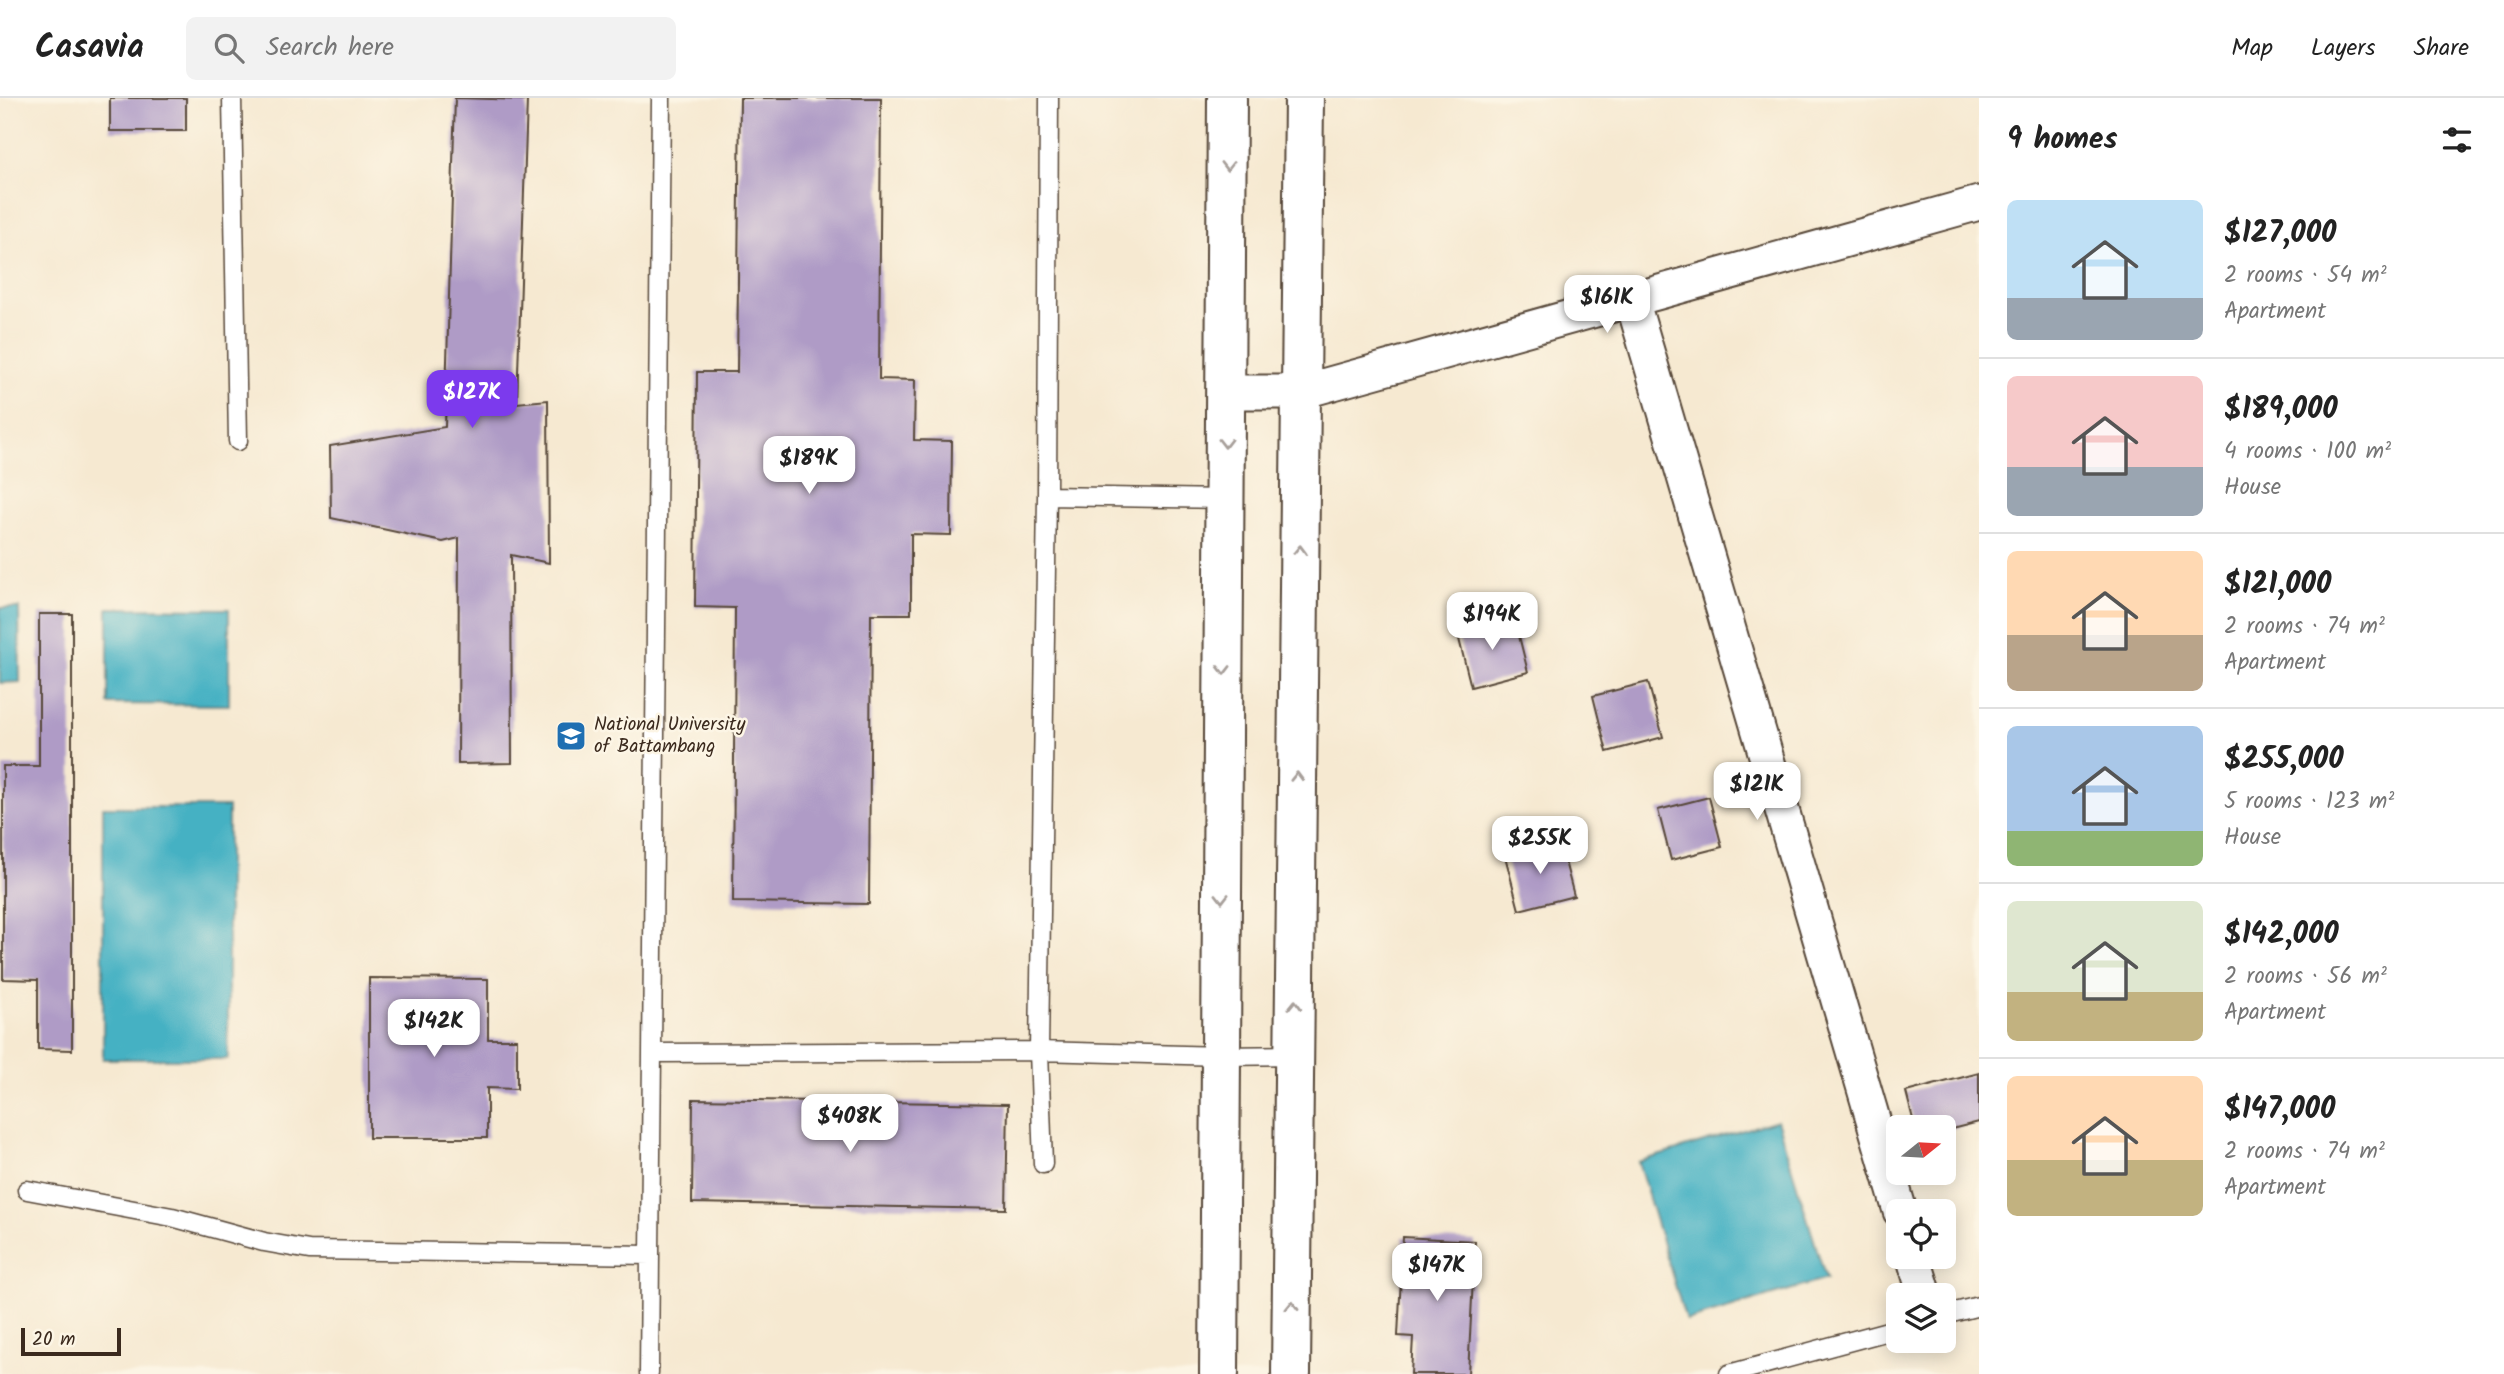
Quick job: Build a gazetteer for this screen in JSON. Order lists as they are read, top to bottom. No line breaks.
{"places":{"school or university":["National University of Battambang"]},"scale_bar":"20 m","north":"right","page":{"header":"Casavia","search":"Search here","nav":["Map","Layers","Share"],"heading":"9 homes","list":[{"name":"$127,000","note":"2 rooms · 54 m² · Apartment"},{"name":"$189,000","note":"4 rooms · 100 m² · House"},{"name":"$121,000","note":"2 rooms · 74 m² · Apartment"},{"name":"$255,000","note":"5 rooms · 123 m² · House"},{"name":"$142,000","note":"2 rooms · 56 m² · Apartment"},{"name":"$147,000","note":"2 rooms · 74 m² · Apartment"}],"price":["$161K","$127K","$189K","$194K","$121K","$255K","$142K","$408K","$147K"],"scale":"20 m"}}
